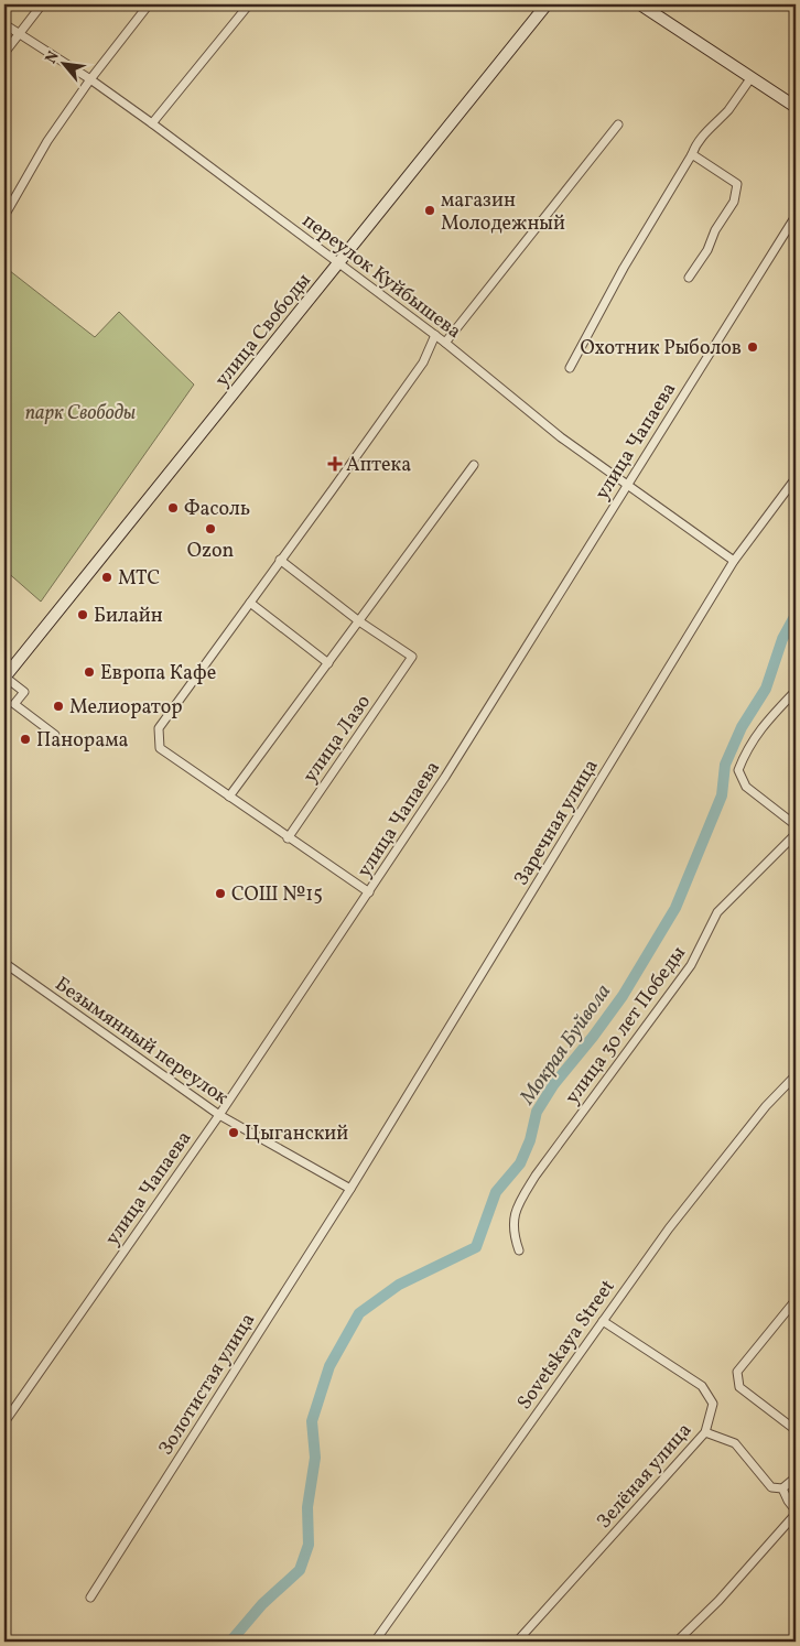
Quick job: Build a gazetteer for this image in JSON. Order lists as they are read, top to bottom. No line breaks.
{"streets":{"main road":["улица Свободы"],"street":["переулок Куйбышева","улица Чапаева","улица Лазо","Заречная улица","улица 30 лет Победы","Безымянный переулок","Sovetskaya Street","Золотистая улица","Зелёная улица"]},"crossings":[["переулок Куйбышева","улица Свободы"],["переулок Куйбышева","улица Чапаева"],["переулок Куйбышева","Заречная улица"],["улица Чапаева","Безымянный переулок"],["Заречная улица","Безымянный переулок"],["Заречная улица","Золотистая улица"],["Безымянный переулок","Золотистая улица"],["Sovetskaya Street","Зелёная улица"]],"water":["Мокрая Буйвола"],"parks":["парк Свободы"],"places":{"other":["магазин Молодежный","Охотник Рыболов","Фасоль","Ozon","МТС","Билайн","Европа Кафе","Мелиоратор","Панорама","СОШ №15","Цыганский"],"health":["Аптека"]},"north":"top left"}
